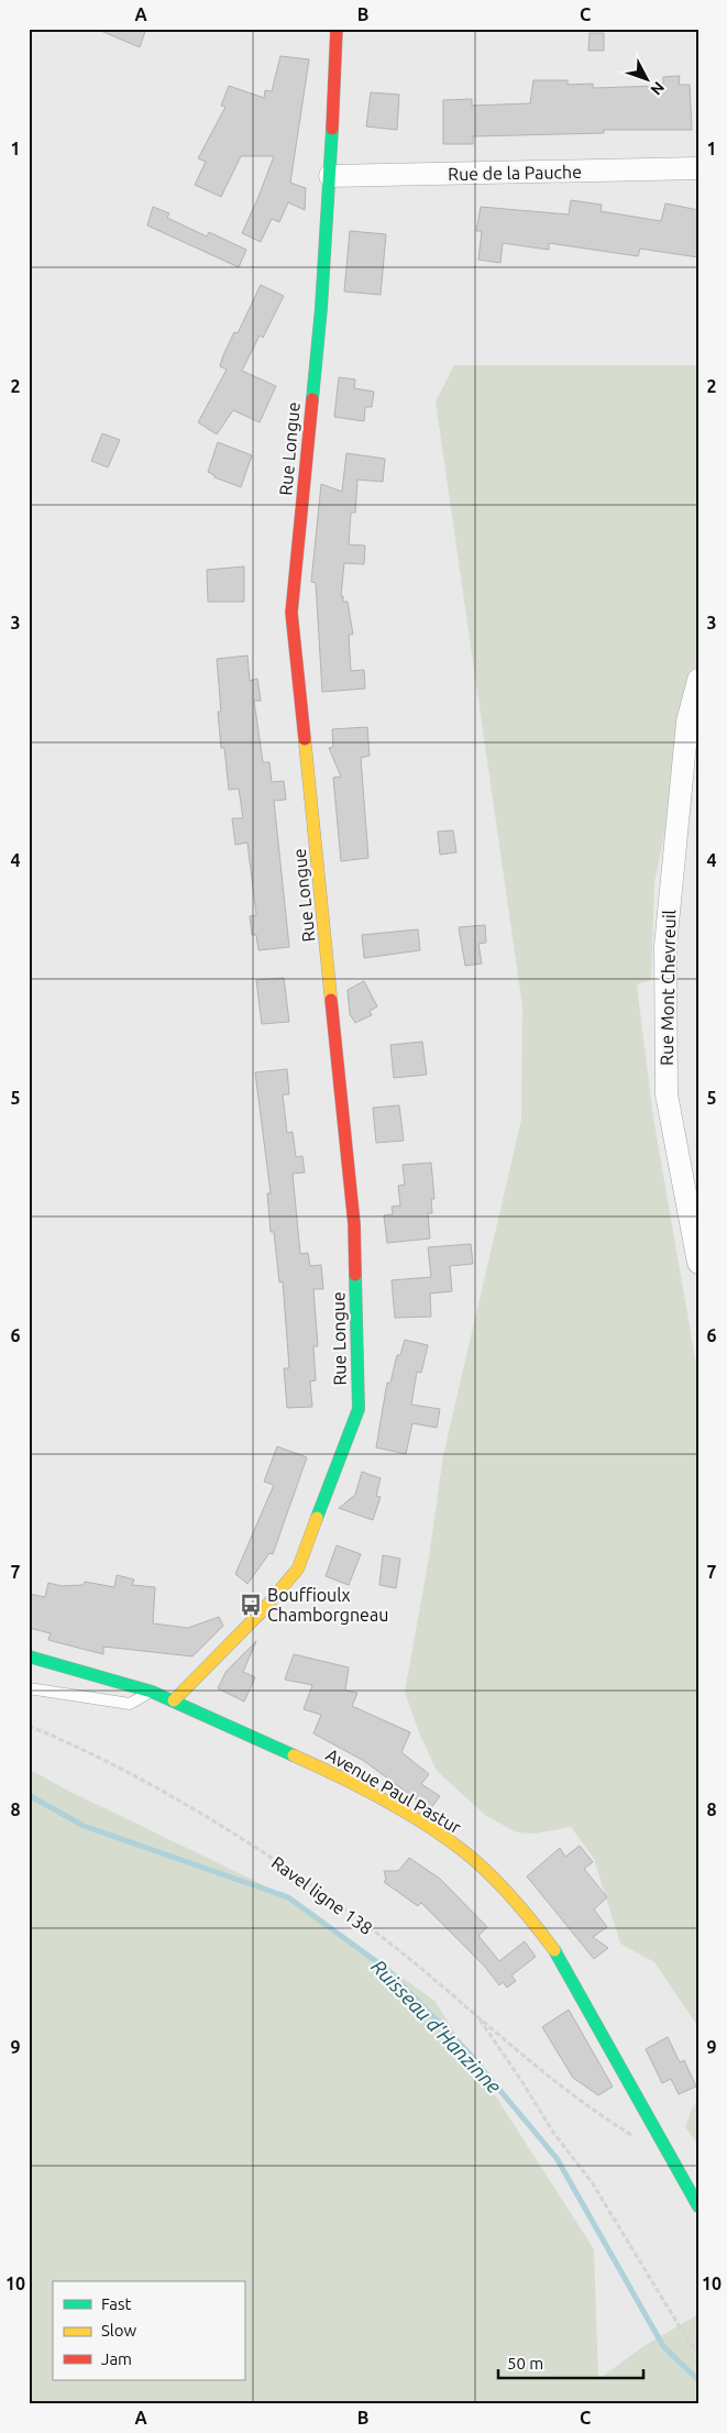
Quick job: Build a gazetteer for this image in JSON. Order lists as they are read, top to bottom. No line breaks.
{"streets":{"street":["Rue de la Pauche","Rue Longue","Rue Mont Chevreuil","Avenue Paul Pastur"],"path":["Ravel ligne 138"]},"crossings":[["Rue de la Pauche","Rue Longue"],["Rue Longue","Avenue Paul Pastur"]],"water":["Ruisseau d'Hanzinne"],"places":{"bus stop":["Bouffioulx Chamborgneau"]},"legend":["Fast","Slow","Jam"],"scale_bar":"50 m","north":"bottom right","grid":{"columns":["A","B","C"],"rows":["1","2","3","4","5","6","7","8","9","10"]}}
